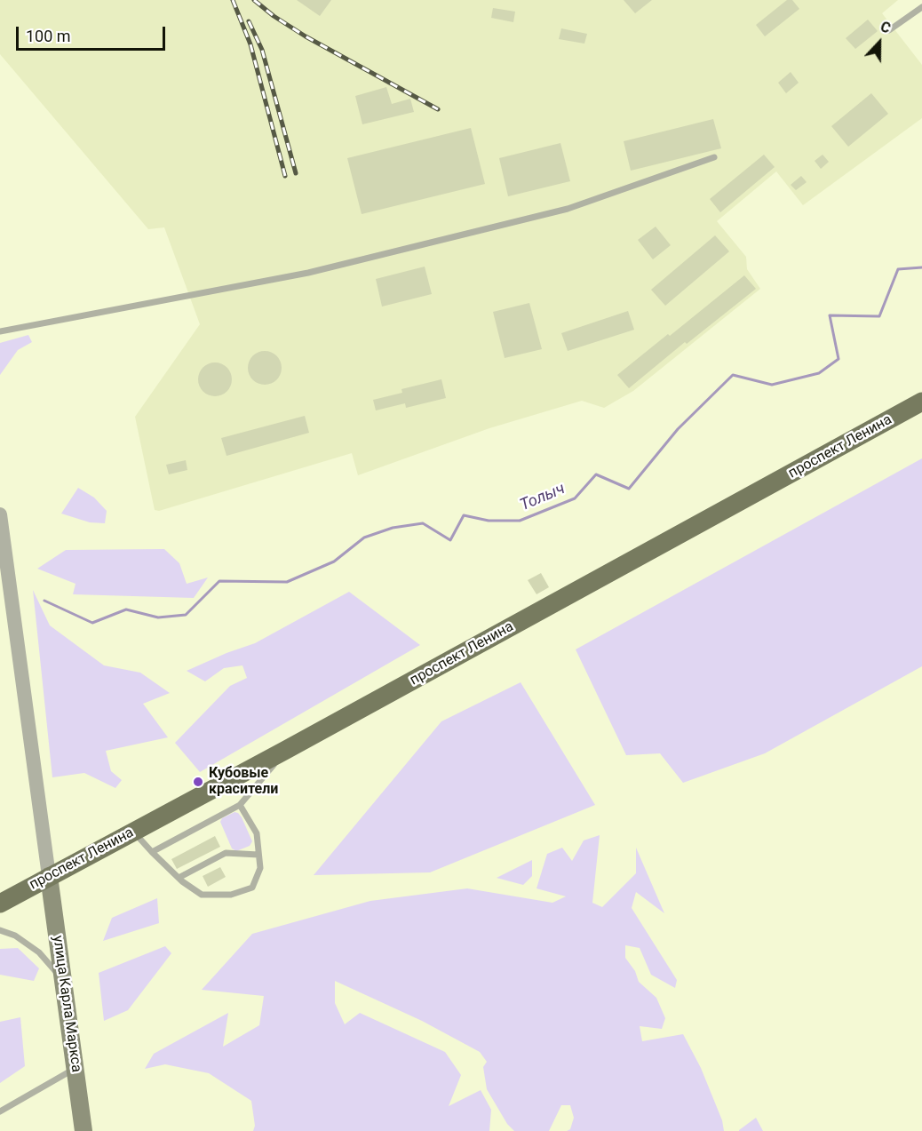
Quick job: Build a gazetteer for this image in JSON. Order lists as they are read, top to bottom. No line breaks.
{"streets":{"main road":["проспект Ленина","улица Карла Маркса"]},"crossings":[["проспект Ленина","улица Карла Маркса"]],"water":["Толыч"],"places":["Кубовые красители"],"scale_bar":"100 m","north":"top"}
